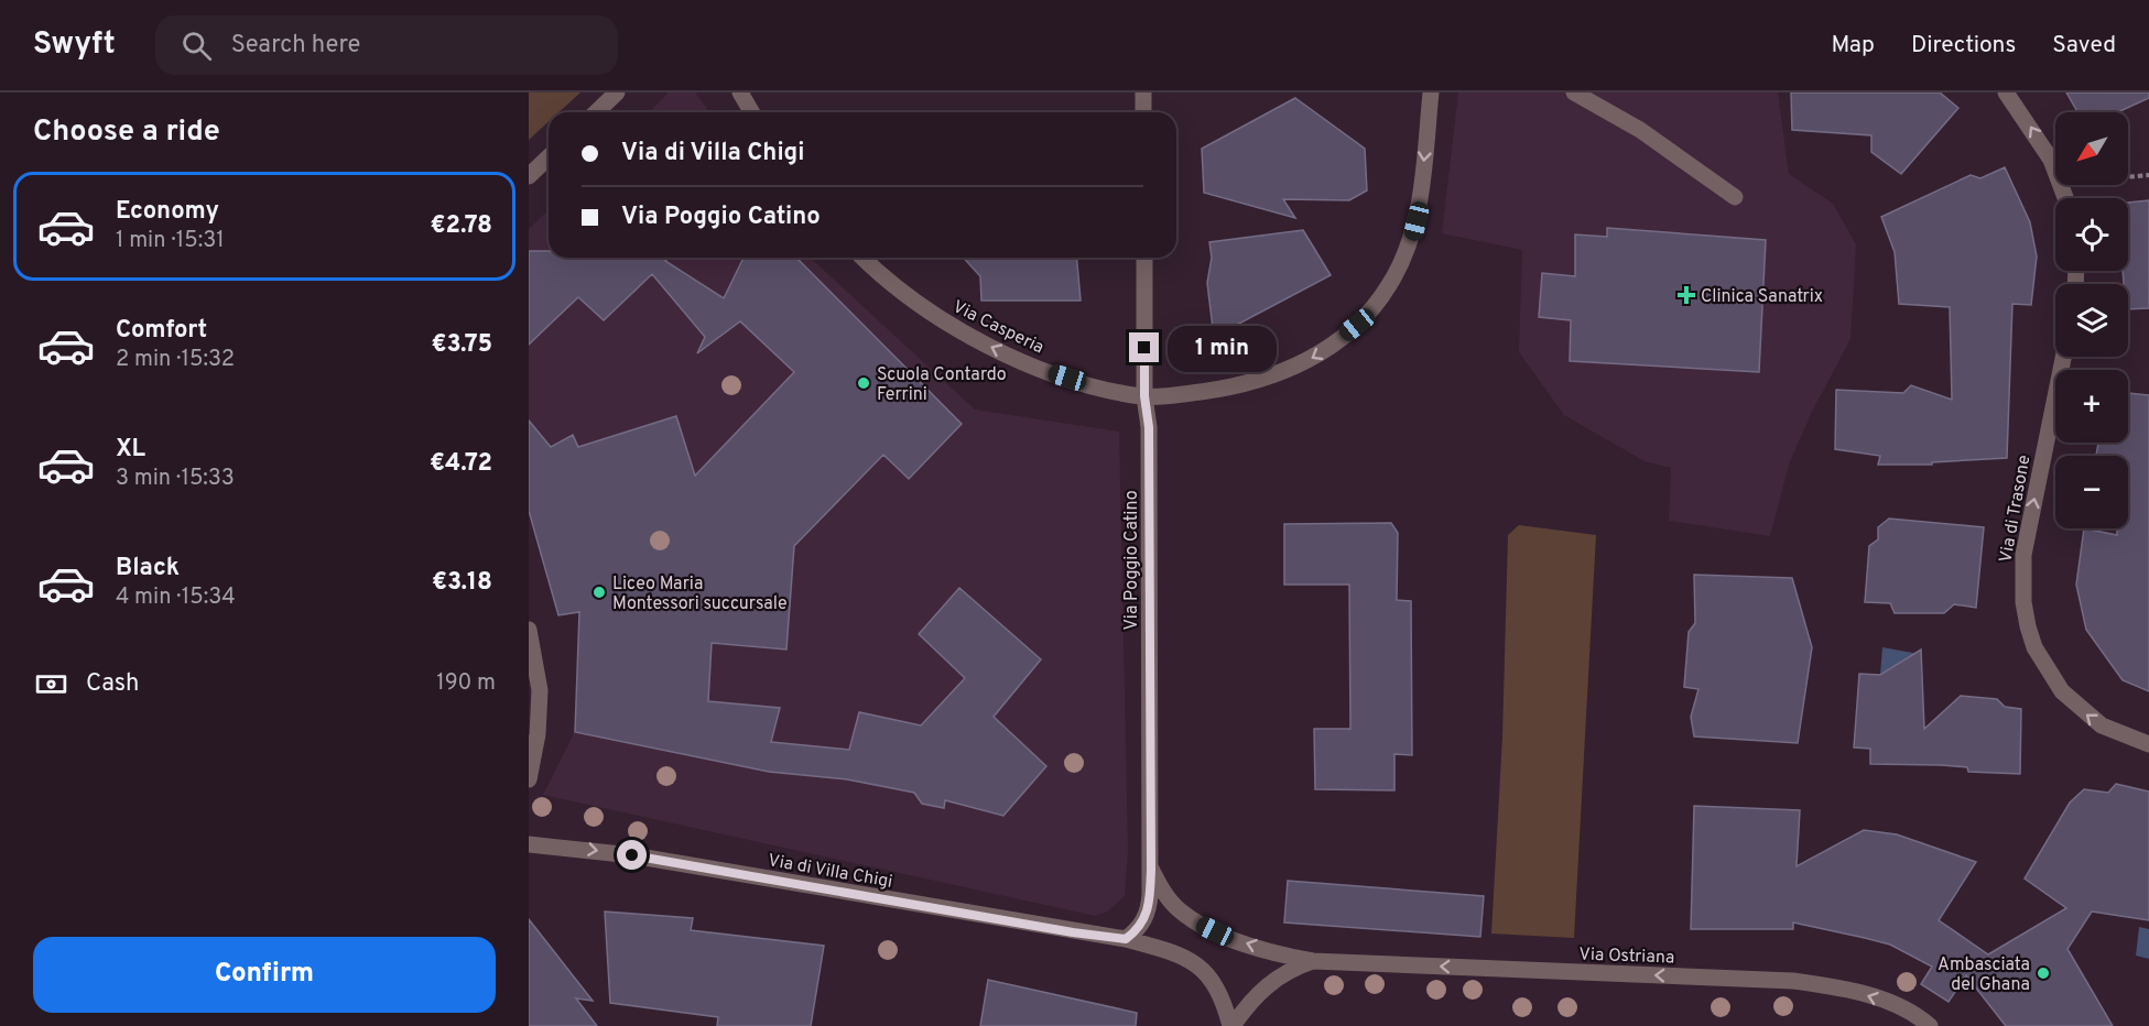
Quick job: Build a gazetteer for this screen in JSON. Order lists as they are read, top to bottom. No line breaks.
{"streets":{"street":["Via Casperia","Via di Trasone","Via Poggio Catino","Via di Villa Chigi","Via Ostriana"]},"crossings":[["Via Casperia","Via Poggio Catino"]],"one_way":["Via Casperia","Via di Trasone","Via di Villa Chigi","Via Ostriana"],"places":{"health":["Clinica Sanatrix"],"other":["Scuola Contardo Ferrini","Liceo Maria Montessori succursale","Ambasciata del Ghana"]},"north":"bottom left","page":{"header":"Swyft","search":"Search here","nav":["Map","Directions","Saved"],"heading":"Choose a ride","map_buttons":["+","−"],"banner":["Via di Villa Chigi","Via Poggio Catino"],"list":[{"name":"Economy","note":"1 min · 15:31","value":"€2.78"},{"name":"Comfort","note":"2 min · 15:32","value":"€3.75"},{"name":"XL","note":"3 min · 15:33","value":"€4.72"},{"name":"Black","note":"4 min · 15:34","value":"€3.18"}],"bubble":"1 min","pay":["Cash","190 m"],"buttons":"Confirm"}}
